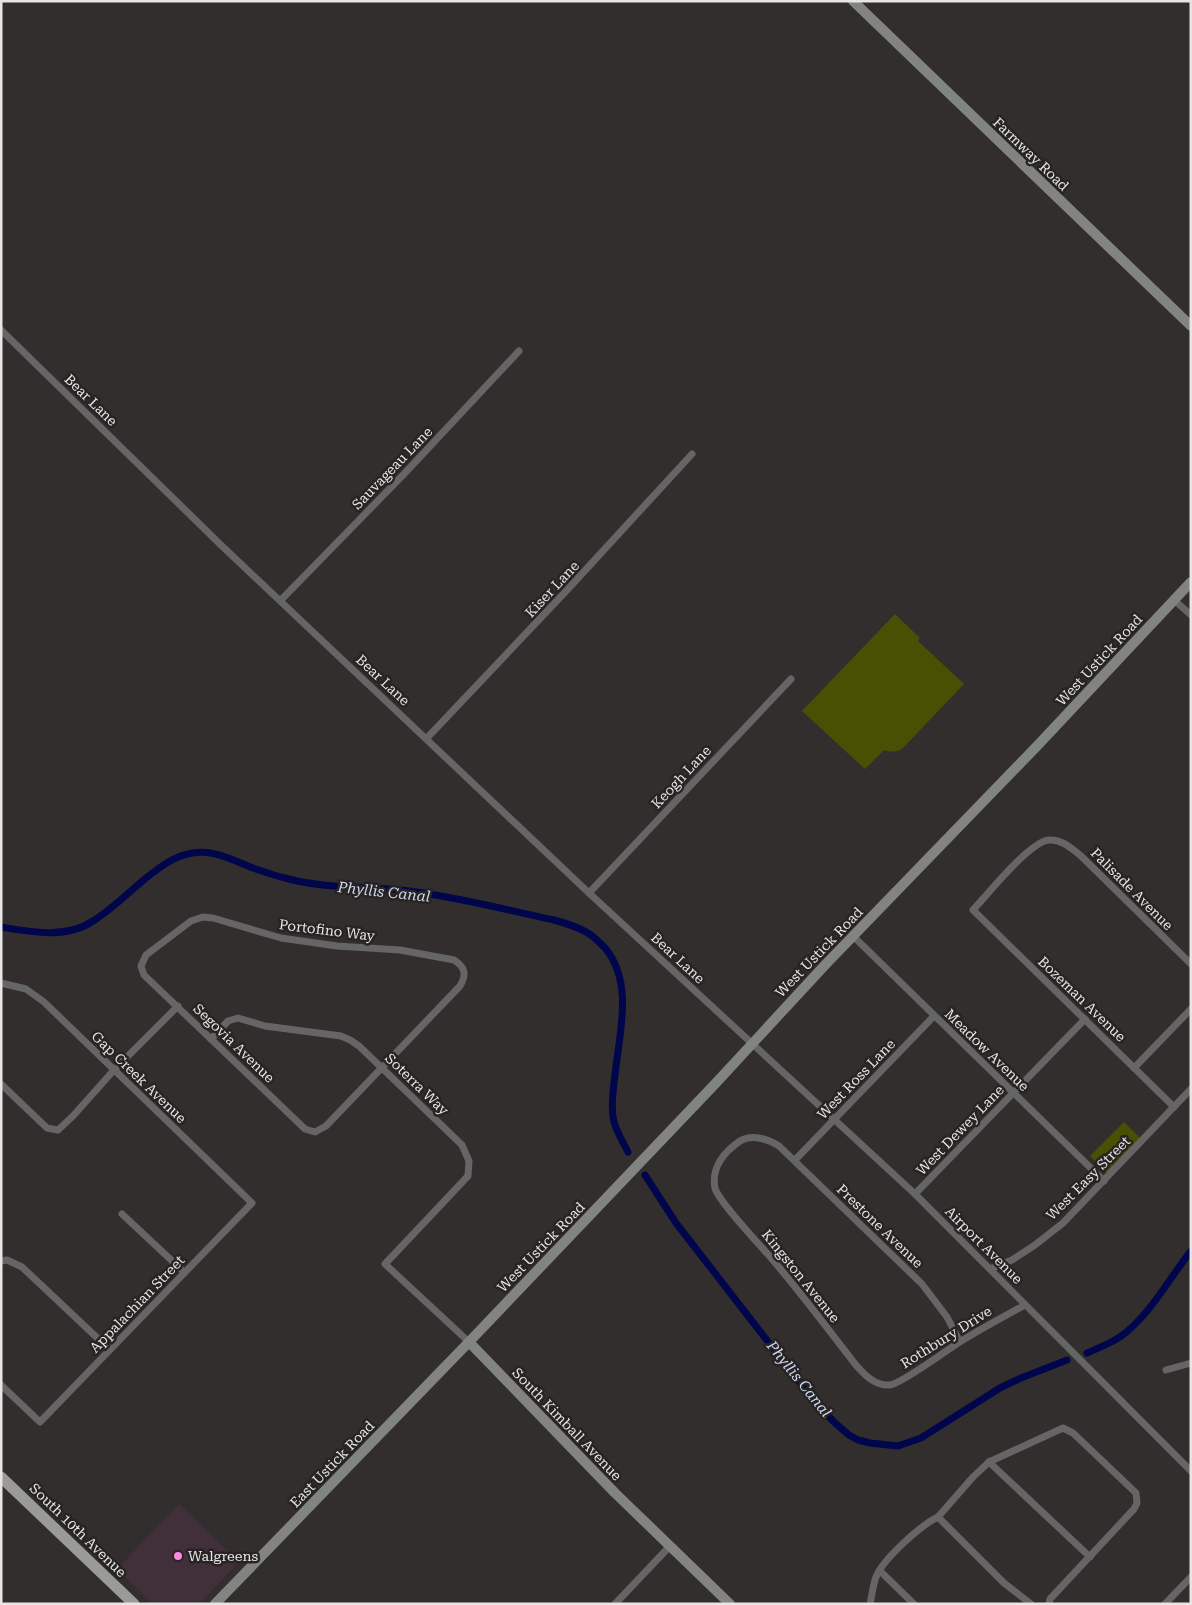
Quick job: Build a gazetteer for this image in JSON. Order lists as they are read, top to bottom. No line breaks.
{"streets":{"main road":["Farmway Road","West Ustick Road","South Kimball Avenue","East Ustick Road","South 10th Avenue"],"street":["Bear Lane","Sauvageau Lane","Kiser Lane","Keogh Lane","Palisade Avenue","Portofino Way","Bozeman Avenue","Segovia Avenue","Meadow Avenue","Gap Creek Avenue","West Ross Lane","Soterra Way","West Dewey Lane","West Easy Street","Prestone Avenue","Airport Avenue","Kingston Avenue","Appalachian Street","Rothbury Drive"]},"crossings":[["Bear Lane","Sauvageau Lane"],["Bear Lane","Kiser Lane"],["Bear Lane","West Ustick Road"],["Bear Lane","Keogh Lane"],["Bear Lane","Airport Avenue"],["West Ustick Road","Meadow Avenue"],["West Ustick Road","Airport Avenue"],["West Ustick Road","South Kimball Avenue"],["West Ustick Road","East Ustick Road"],["Palisade Avenue","Bozeman Avenue"],["Portofino Way","Segovia Avenue"],["Portofino Way","Soterra Way"],["Bozeman Avenue","West Dewey Lane"],["Bozeman Avenue","West Easy Street"],["Segovia Avenue","Soterra Way"],["Meadow Avenue","West Ross Lane"],["Meadow Avenue","West Dewey Lane"],["Meadow Avenue","West Easy Street"],["Gap Creek Avenue","Appalachian Street"],["West Ross Lane","Prestone Avenue"],["West Ross Lane","Airport Avenue"],["Soterra Way","South Kimball Avenue"],["West Dewey Lane","Airport Avenue"],["West Easy Street","Airport Avenue"],["Prestone Avenue","Kingston Avenue"],["Prestone Avenue","Rothbury Drive"],["Airport Avenue","Rothbury Drive"],["Kingston Avenue","Rothbury Drive"],["South Kimball Avenue","East Ustick Road"]],"water":["Phyllis Canal"],"places":["Walgreens"]}
